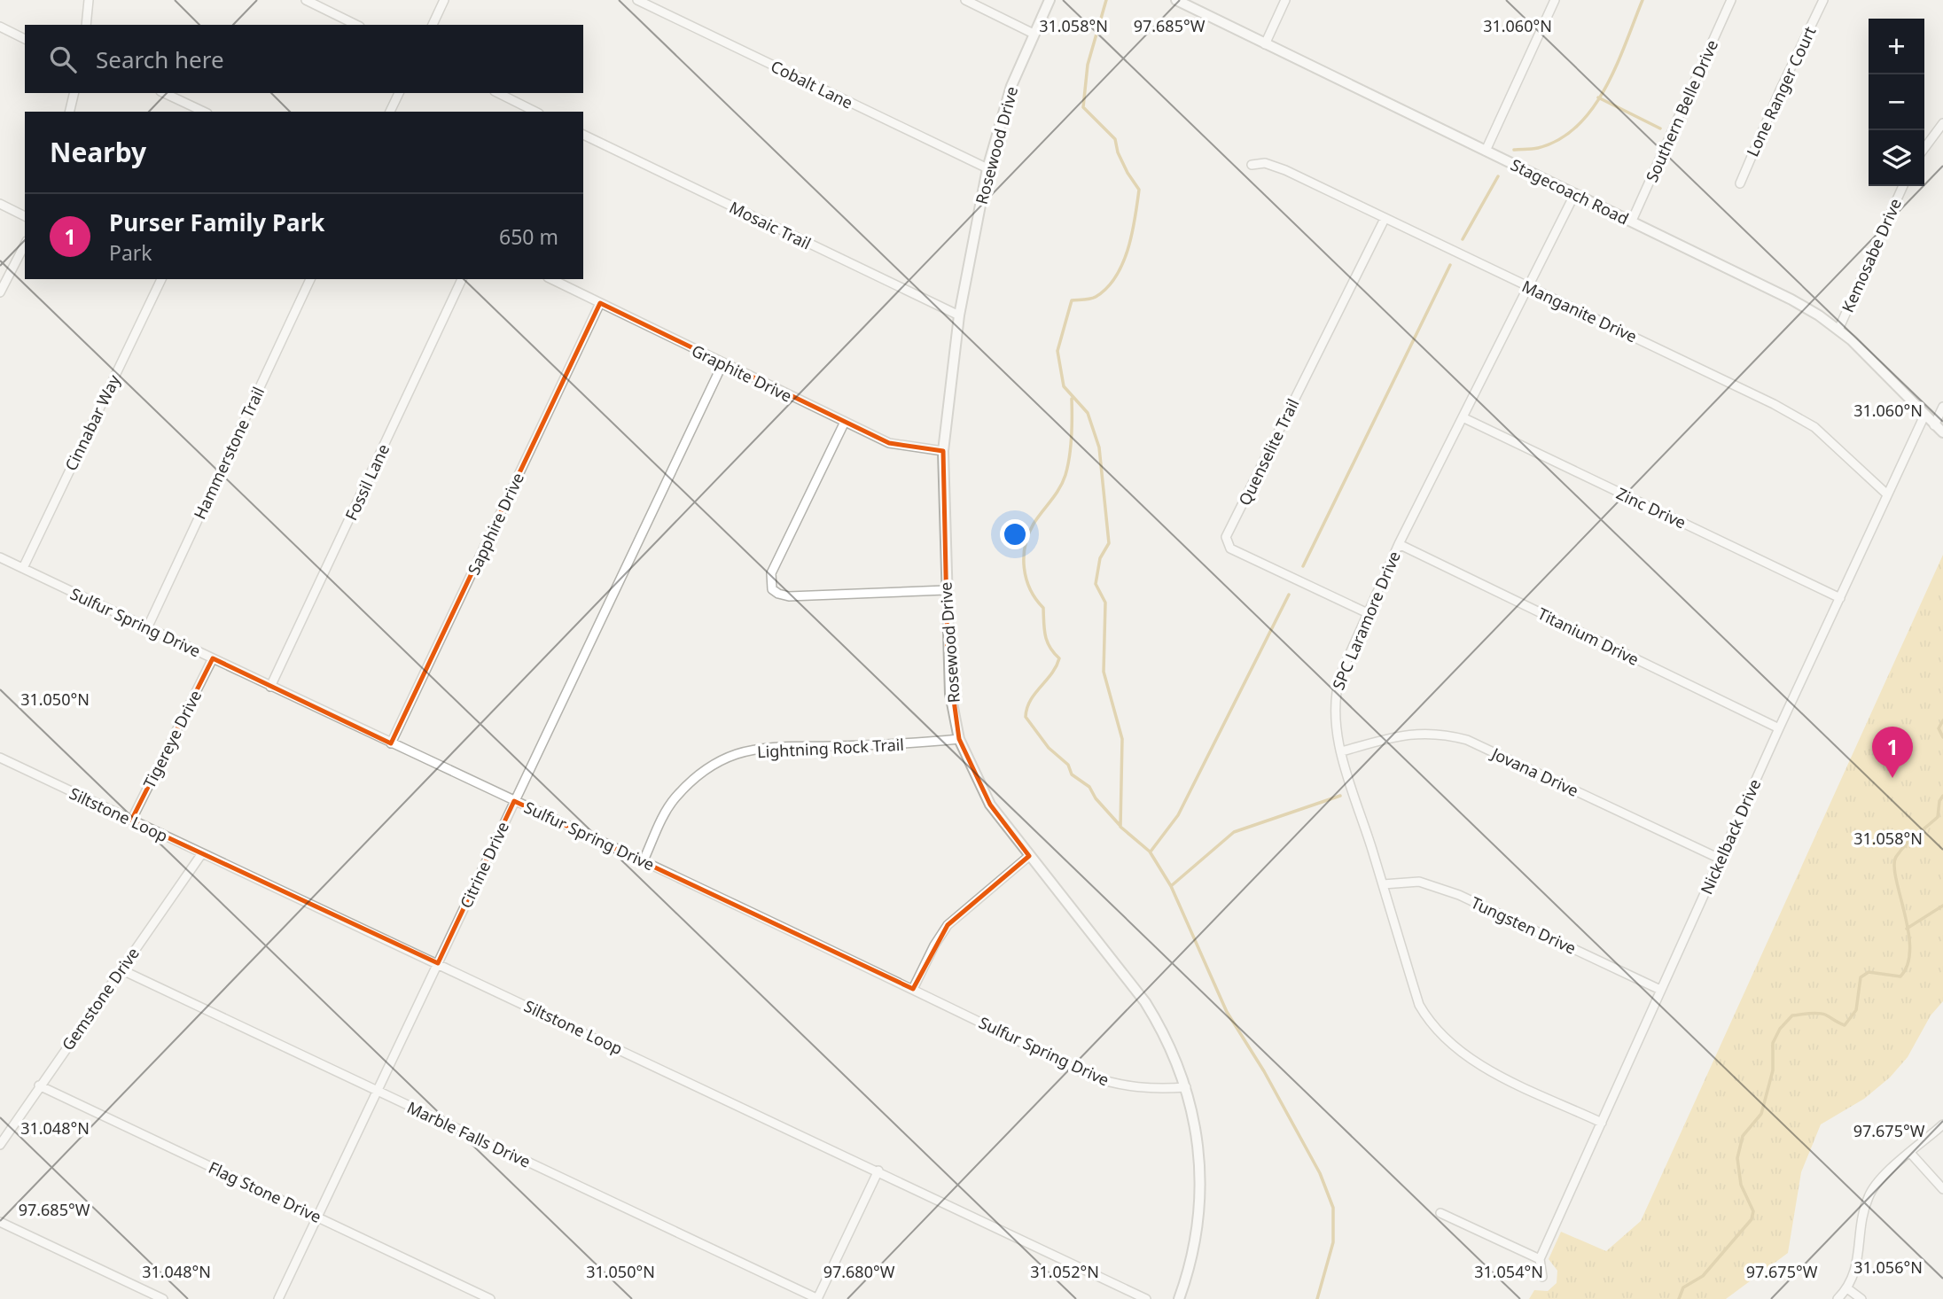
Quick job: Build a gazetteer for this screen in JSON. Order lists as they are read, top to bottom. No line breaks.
{"streets":{"street":["Cobalt Lane","Lone Ranger Court","Southern Belle Drive","Rosewood Drive","Stagecoach Road","Mosaic Trail","Kemosabe Drive","Manganite Drive","Graphite Drive","Cinnabar Way","Quenselite Trail","Hammerstone Trail","Fossil Lane","Zinc Drive","Sapphire Drive","SPC Laramore Drive","Sulfur Spring Drive","Titanium Drive","Tigereye Drive","Lightning Rock Trail","Jovana Drive","Siltstone Loop","Nickelback Drive","Citrine Drive","Tungsten Drive","Gemstone Drive","Marble Falls Drive","Flag Stone Drive"]},"crossings":[["Cobalt Lane","Rosewood Drive"],["Southern Belle Drive","Stagecoach Road"],["Rosewood Drive","Mosaic Trail"],["Rosewood Drive","Graphite Drive"],["Rosewood Drive","Sulfur Spring Drive"],["Rosewood Drive","Lightning Rock Trail"],["Stagecoach Road","Kemosabe Drive"],["Stagecoach Road","SPC Laramore Drive"],["Stagecoach Road","Nickelback Drive"],["Manganite Drive","Quenselite Trail"],["Manganite Drive","SPC Laramore Drive"],["Manganite Drive","Nickelback Drive"],["Graphite Drive","Sapphire Drive"],["Graphite Drive","Citrine Drive"],["Cinnabar Way","Sulfur Spring Drive"],["Quenselite Trail","SPC Laramore Drive"],["Hammerstone Trail","Sulfur Spring Drive"],["Fossil Lane","Sulfur Spring Drive"],["Zinc Drive","SPC Laramore Drive"],["Zinc Drive","Nickelback Drive"],["Sapphire Drive","Sulfur Spring Drive"],["SPC Laramore Drive","Titanium Drive"],["SPC Laramore Drive","Jovana Drive"],["SPC Laramore Drive","Nickelback Drive"],["SPC Laramore Drive","Tungsten Drive"],["Sulfur Spring Drive","Tigereye Drive"],["Sulfur Spring Drive","Lightning Rock Trail"],["Sulfur Spring Drive","Citrine Drive"],["Titanium Drive","Nickelback Drive"],["Tigereye Drive","Siltstone Loop"],["Jovana Drive","Nickelback Drive"],["Siltstone Loop","Citrine Drive"],["Siltstone Loop","Gemstone Drive"],["Nickelback Drive","Tungsten Drive"],["Citrine Drive","Marble Falls Drive"],["Citrine Drive","Flag Stone Drive"],["Gemstone Drive","Marble Falls Drive"],["Gemstone Drive","Flag Stone Drive"]],"page":{"map_buttons":["+","−"],"search":"Search here","heading":"Nearby","list":[{"mark":"1","name":"Purser Family Park","note":"Park","value":"650 m"}],"pins":"1"},"coordinates":["31.058°N","31.060°N","97.685°W","31.050°N","31.048°N","97.675°W","31.056°N","97.680°W","31.052°N","31.054°N"]}
